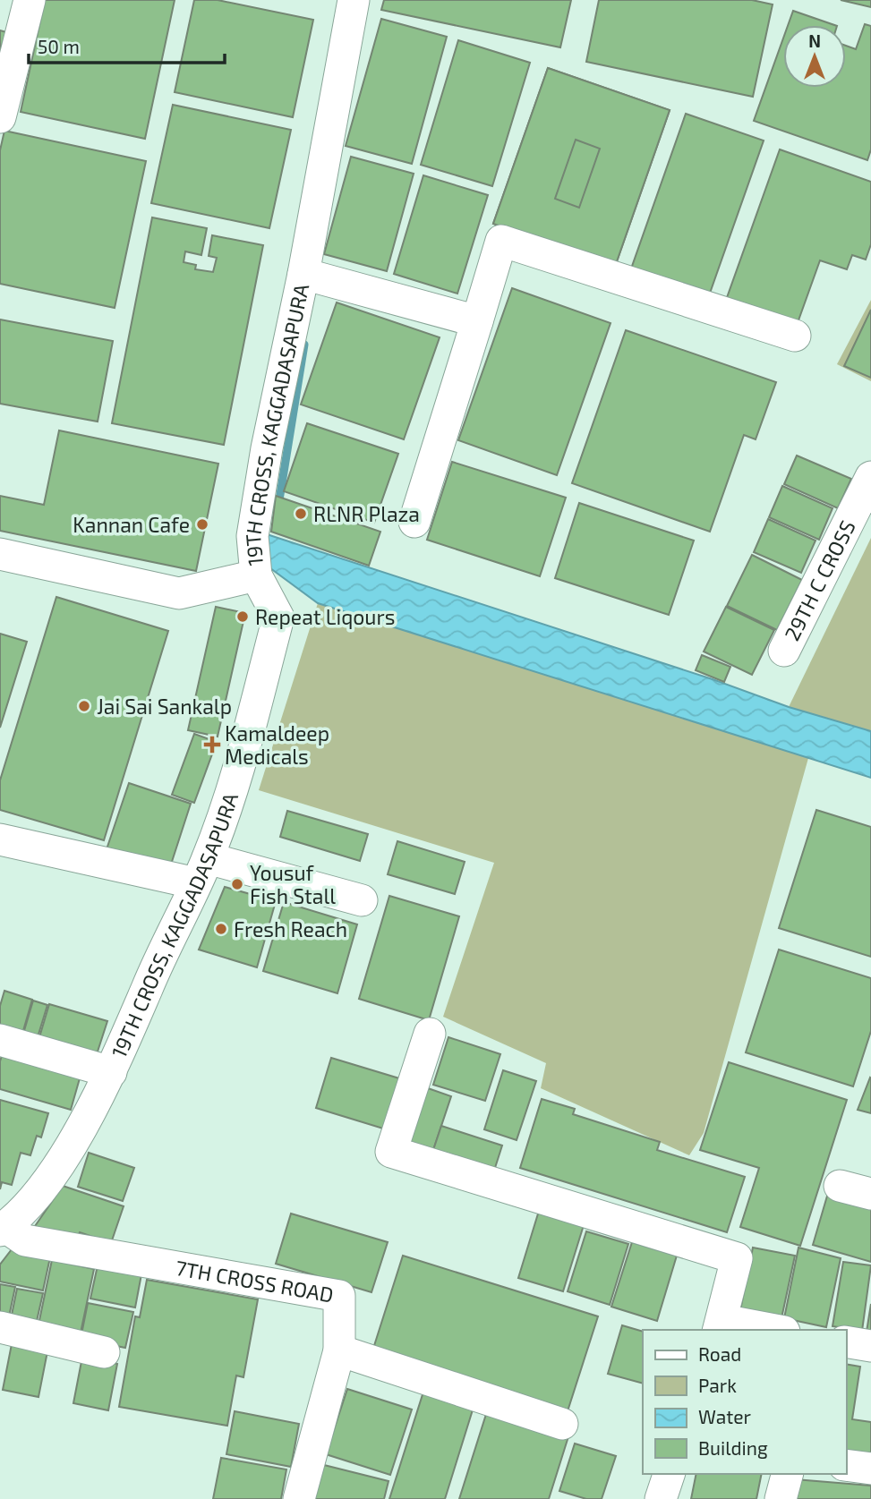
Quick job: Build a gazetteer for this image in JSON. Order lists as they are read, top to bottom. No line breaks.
{"streets":{"street":["19TH CROSS, KAGGADASAPURA","29TH C CROSS","7TH CROSS ROAD"]},"crossings":[["19TH CROSS, KAGGADASAPURA","7TH CROSS ROAD"]],"places":{"other":["RLNR Plaza","Kannan Cafe","Repeat Liqours","Jai Sai Sankalp","Yousuf Fish Stall","Fresh Reach"],"health":["Kamaldeep Medicals"]},"legend":["Road","Park","Water","Building"],"scale_bar":"50 m","north":"top"}
